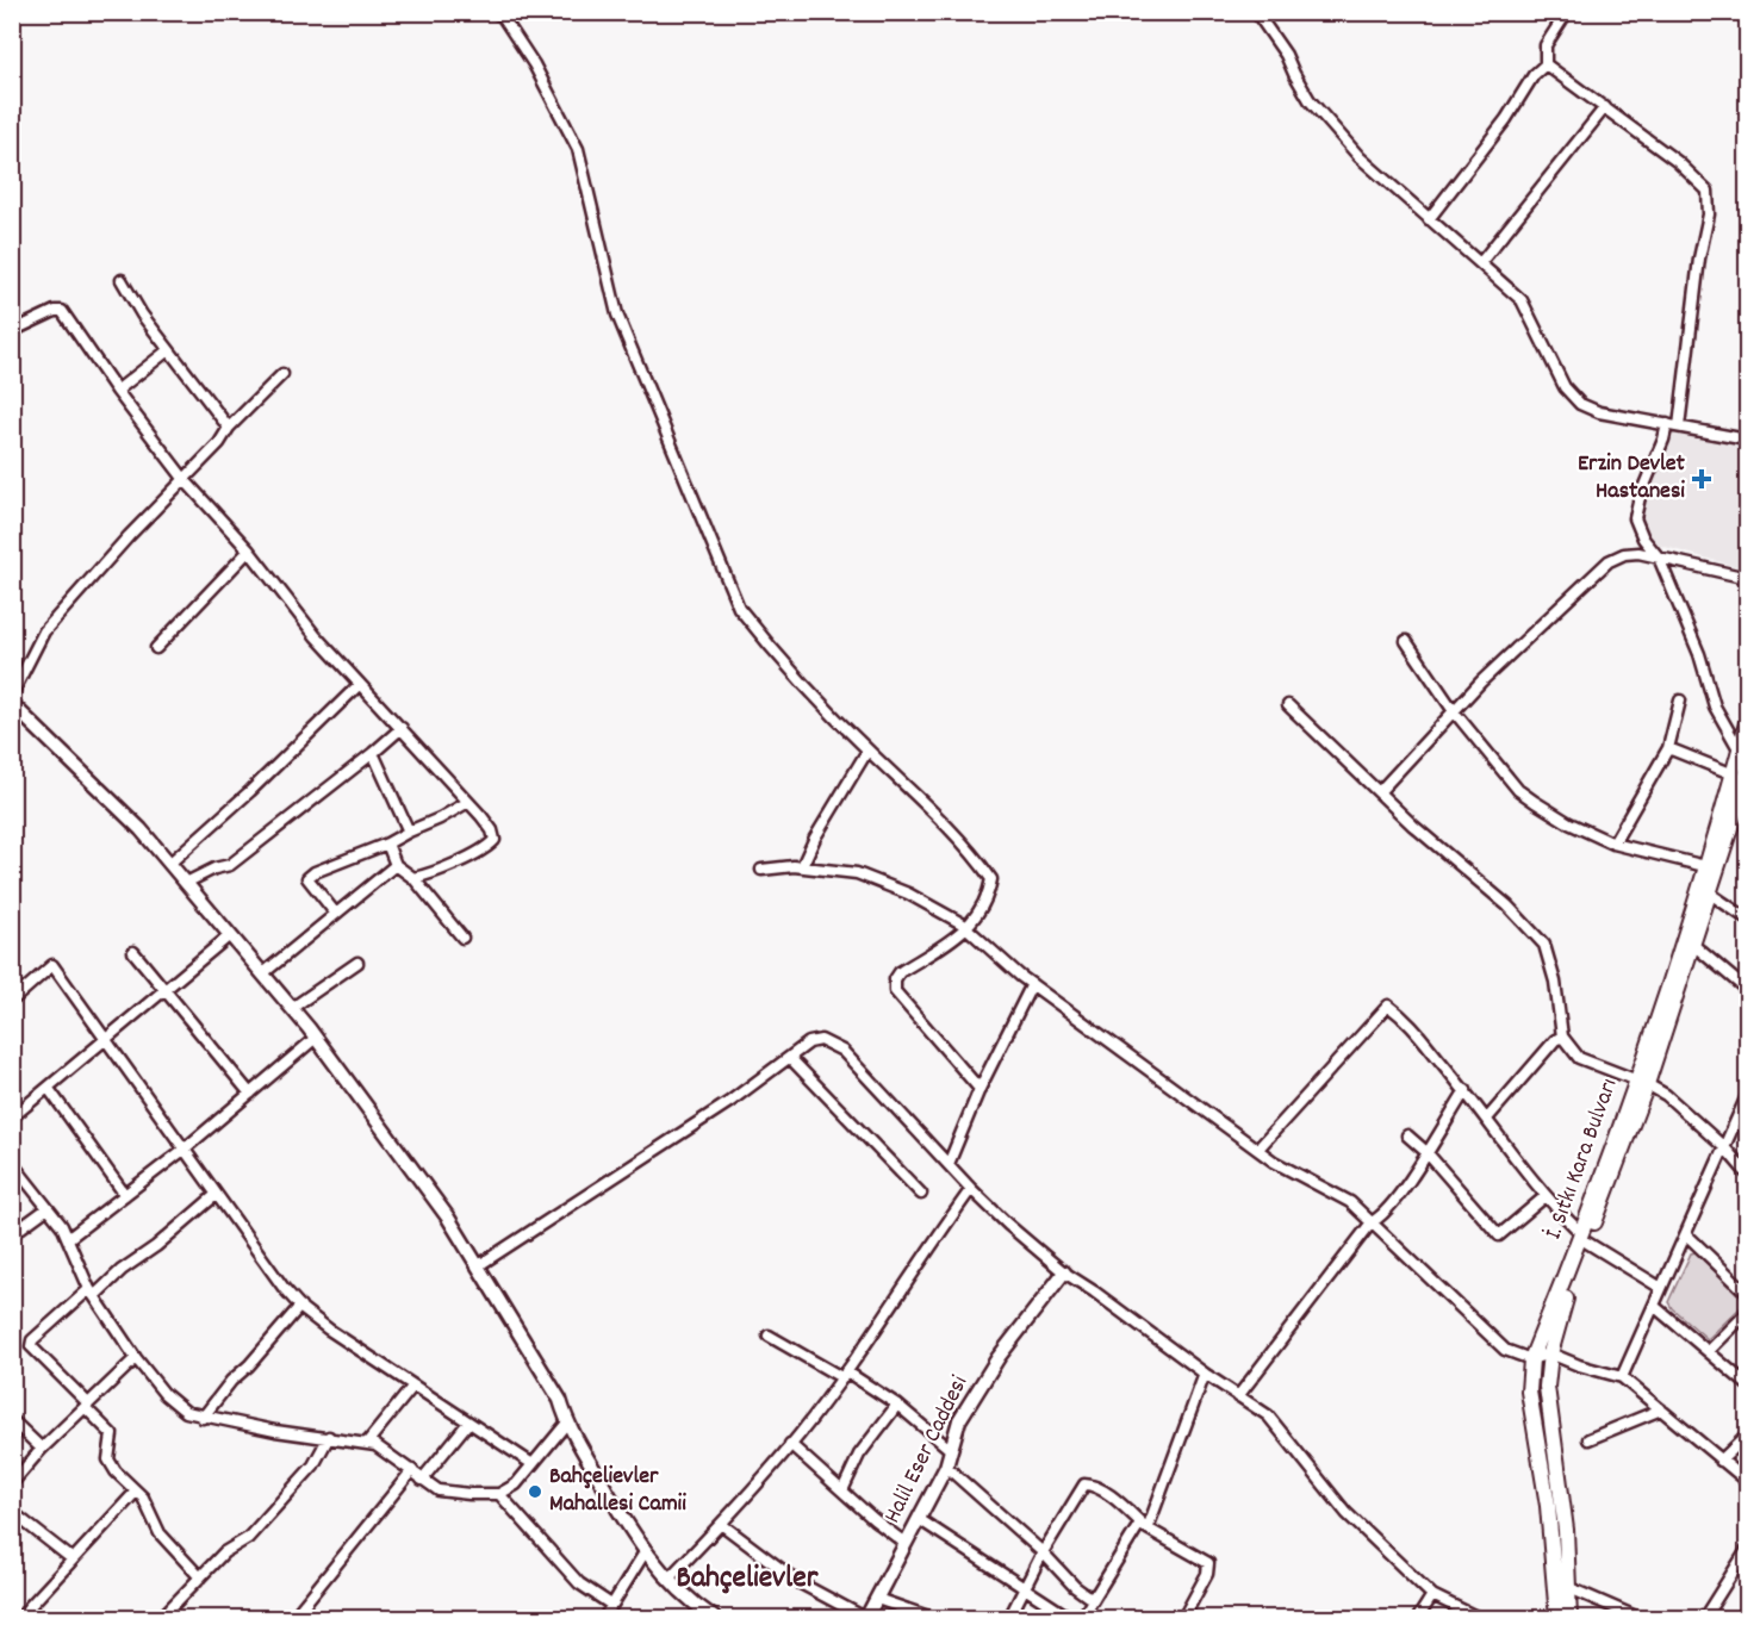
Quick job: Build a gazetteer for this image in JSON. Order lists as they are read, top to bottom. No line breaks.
{"streets":{"main road":["İ. Sıtkı Kara Bulvarı"],"street":["Halil Eser Caddesi"]},"districts":["Bahçelievler"],"places":{"health":["Erzin Devlet Hastanesi"],"other":["Bahçelievler Mahallesi Camii"]}}
